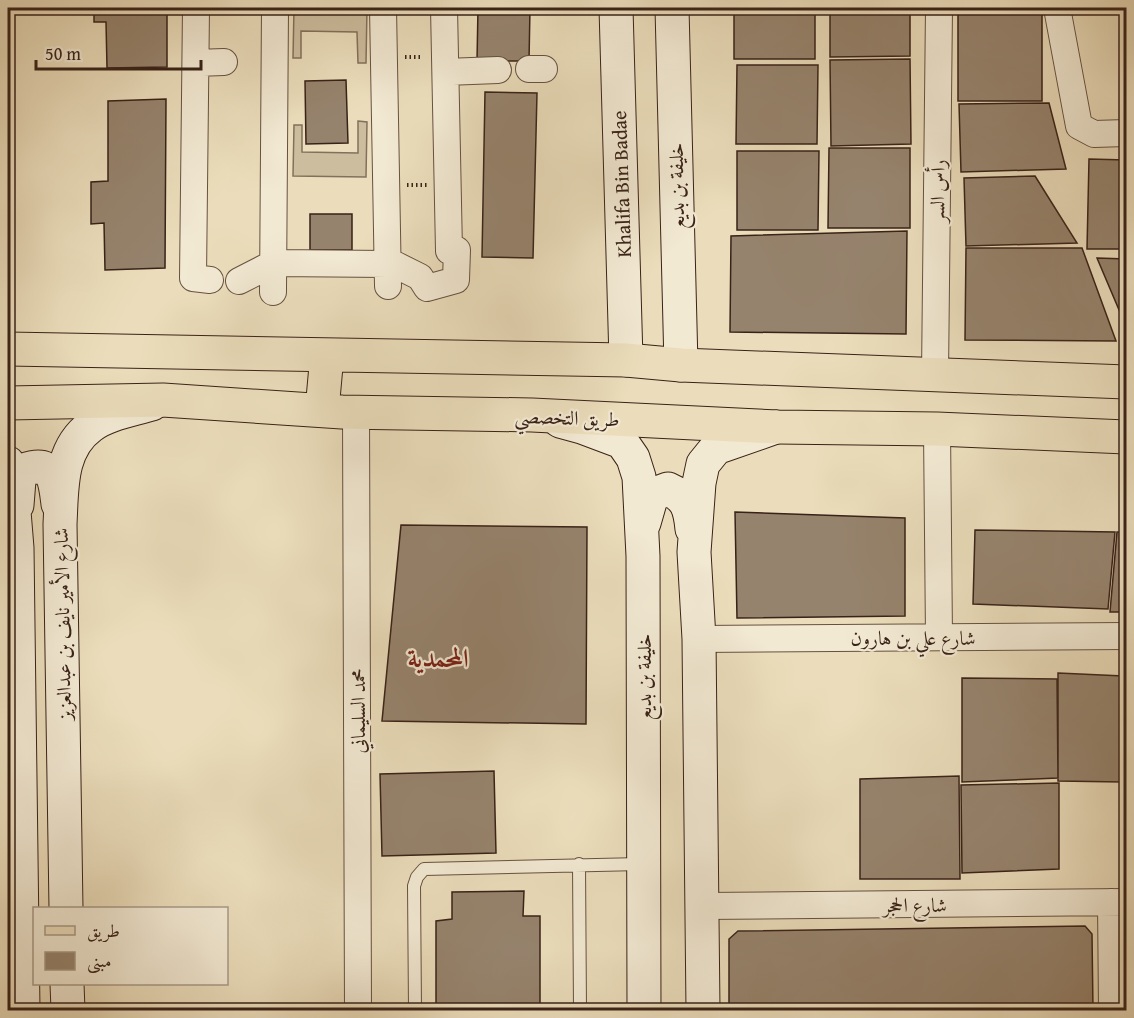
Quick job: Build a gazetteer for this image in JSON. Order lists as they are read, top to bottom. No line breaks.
{"streets":{"main road":["طريق التخصصي"],"street":["Khalifa Bin Badae","خليفة بن بديع","رأس السر","شارع الأمير نايف بن عبدالعزيز","شارع علي بن هارون","محمد السليماني","شارع الحجر"]},"crossings":[["خليفة بن بديع","طريق التخصصي"],["طريق التخصصي","شارع الأمير نايف بن عبدالعزيز"],["طريق التخصصي","محمد السليماني"]],"districts":["المحمدية"],"legend":["طريق","مبنى"],"scale_bar":"50 m"}
